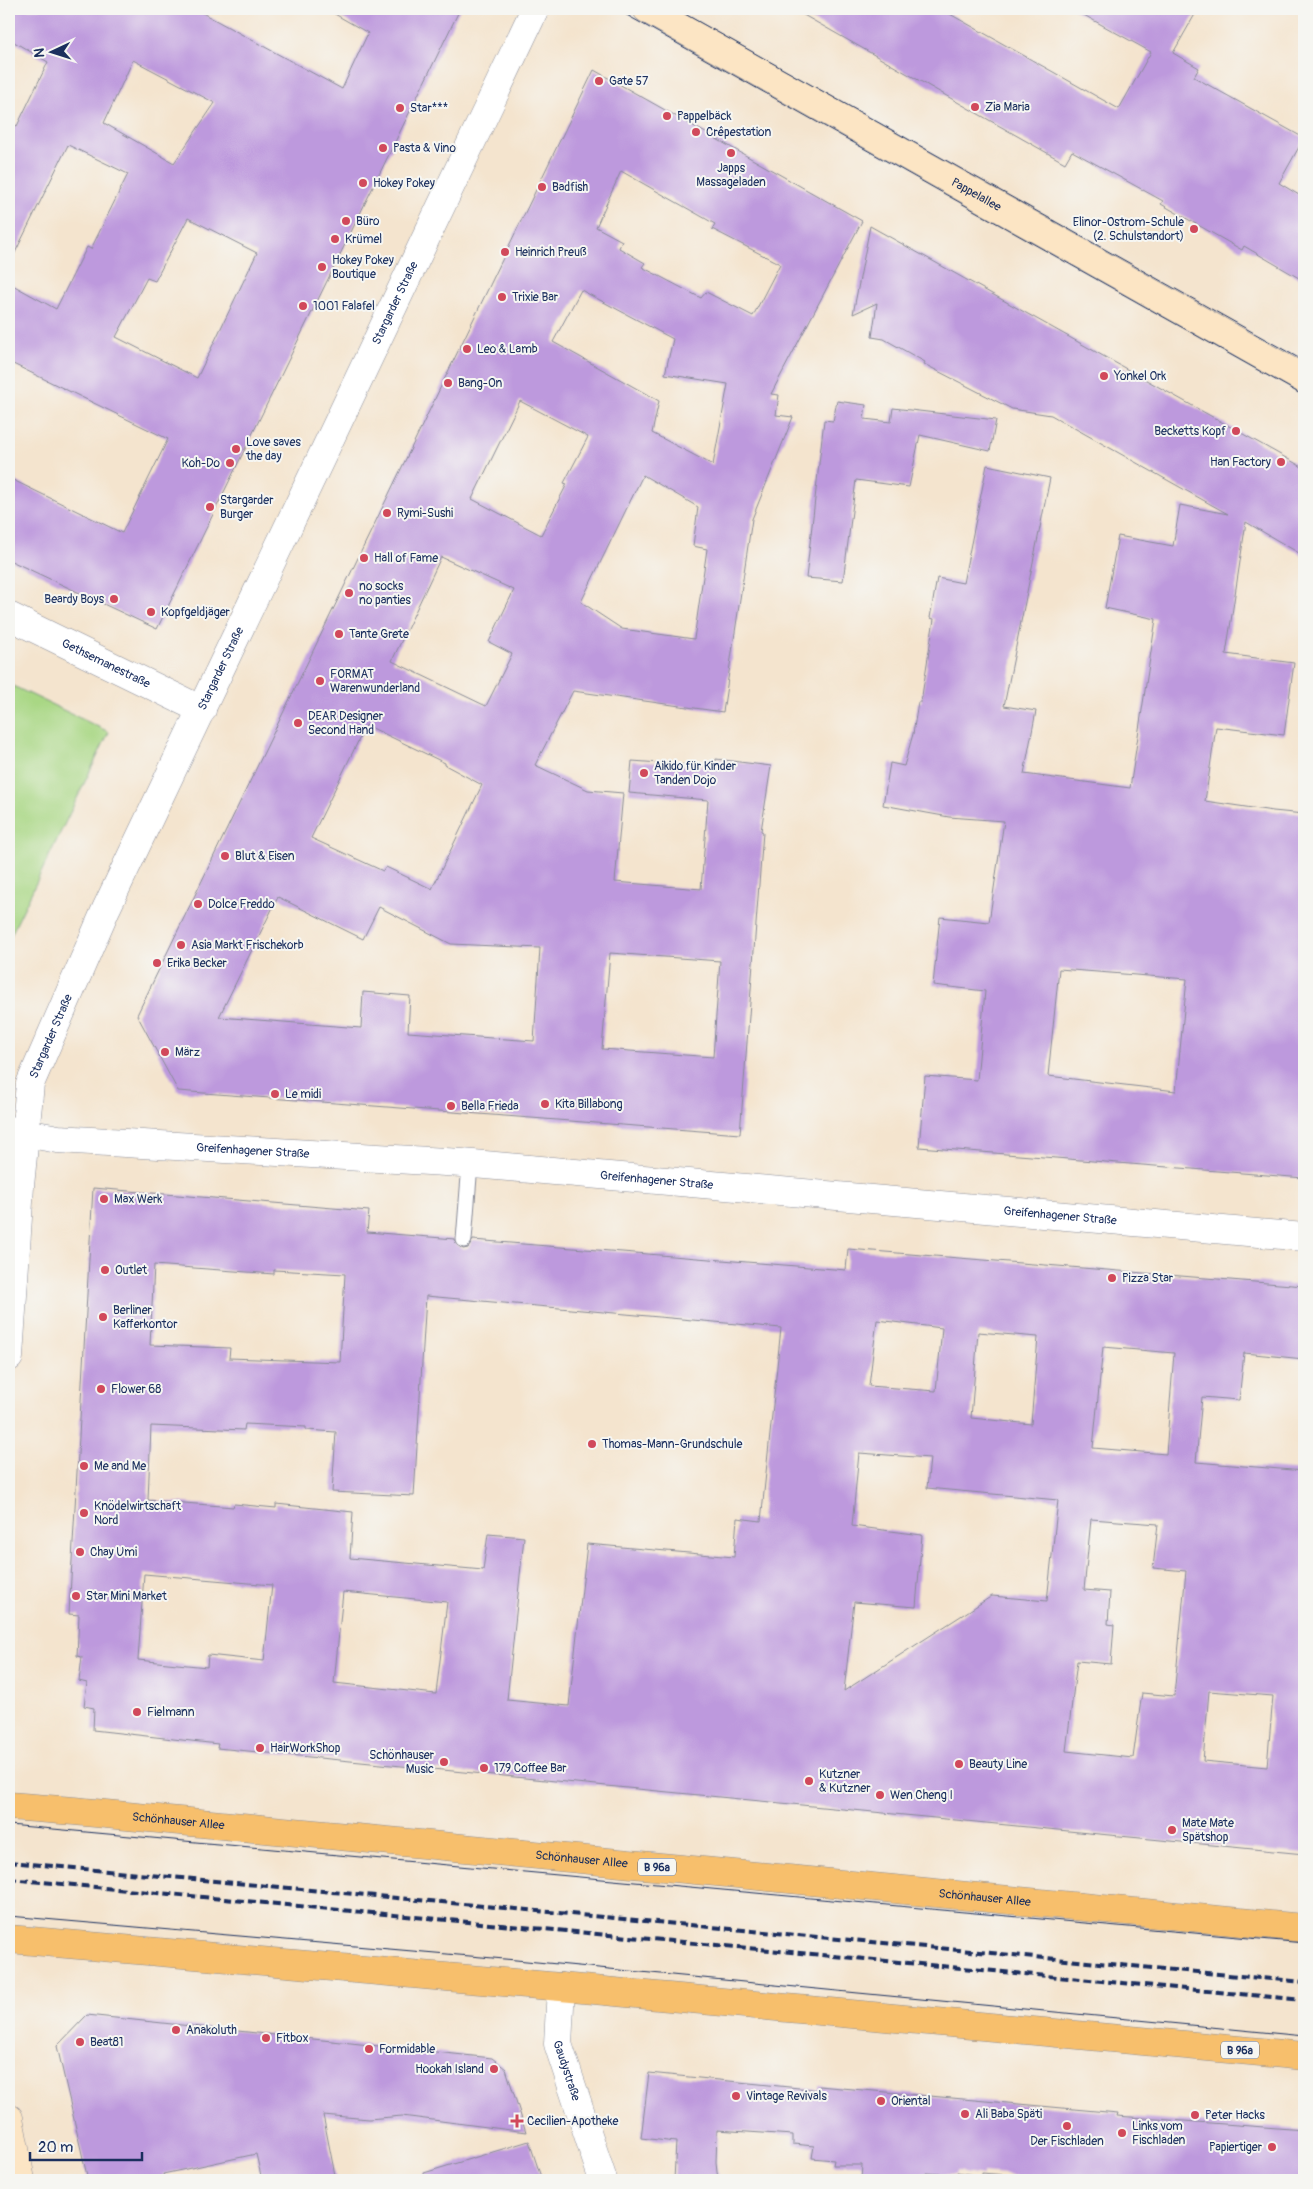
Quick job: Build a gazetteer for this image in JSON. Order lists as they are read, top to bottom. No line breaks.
{"streets":{"main road":["Schönhauser Allee","B 96a"],"street":["Pappelallee","Stargarder Straße","Gethsemanestraße","Greifenhagener Straße","Gaudystraße"]},"crossings":[["Stargarder Straße","Gethsemanestraße"],["Stargarder Straße","Greifenhagener Straße"],["B 96a","Gaudystraße"]],"places":{"other":["Gate 57","Zia Maria","Star***","Pappelbäck","Crêpestation","Pasta & Vino","Japps Massageladen","Hokey Pokey","Badfish","Büro","Elinor-Ostrom-Schule (2. Schulstandort)","Krümel","Heinrich Preuß","Hokey Pokey Boutique","Trixie Bar","1001 Falafel","Leo & Lamb","Yonkel Ork","Bang-On","Becketts Kopf","Love saves the day","Han Factory","Koh-Do","Stargarder Burger","Rymi-Sushi","Hall of Fame","no socks no panties","Beardy Boys","Kopfgeldjäger","Tante Grete","FORMAT Warenwunderland","DEAR Designer Second Hand","Aikido für Kinder Tanden Dojo","Blut & Eisen","Dolce Freddo","Asia Markt Frischekorb","Erika Becker","März","Le midi","Kita Billabong","Bella Frieda","Max Werk","Outlet","Pizza Star","Berliner Kafferkontor","Flower 68","Thomas-Mann-Grundschule","Me and Me","Knödelwirtschaft Nord","Chay Umi","Star Mini Market","Fielmann","HairWorkShop","Schönhauser Music","Beauty Line","179 Coffee Bar","Kutzner & Kutzner","Wen Cheng I","Mate Mate Spätshop","Anakoluth","Fitbox","Beat81","Formidable","Hookah Island","Vintage Revivals","Oriental","Ali Baba Späti","Peter Hacks","Der Fischladen","Links vom Fischladen","Papiertiger"],"health":["Cecilien-Apotheke"]},"scale_bar":"20 m","north":"left"}
